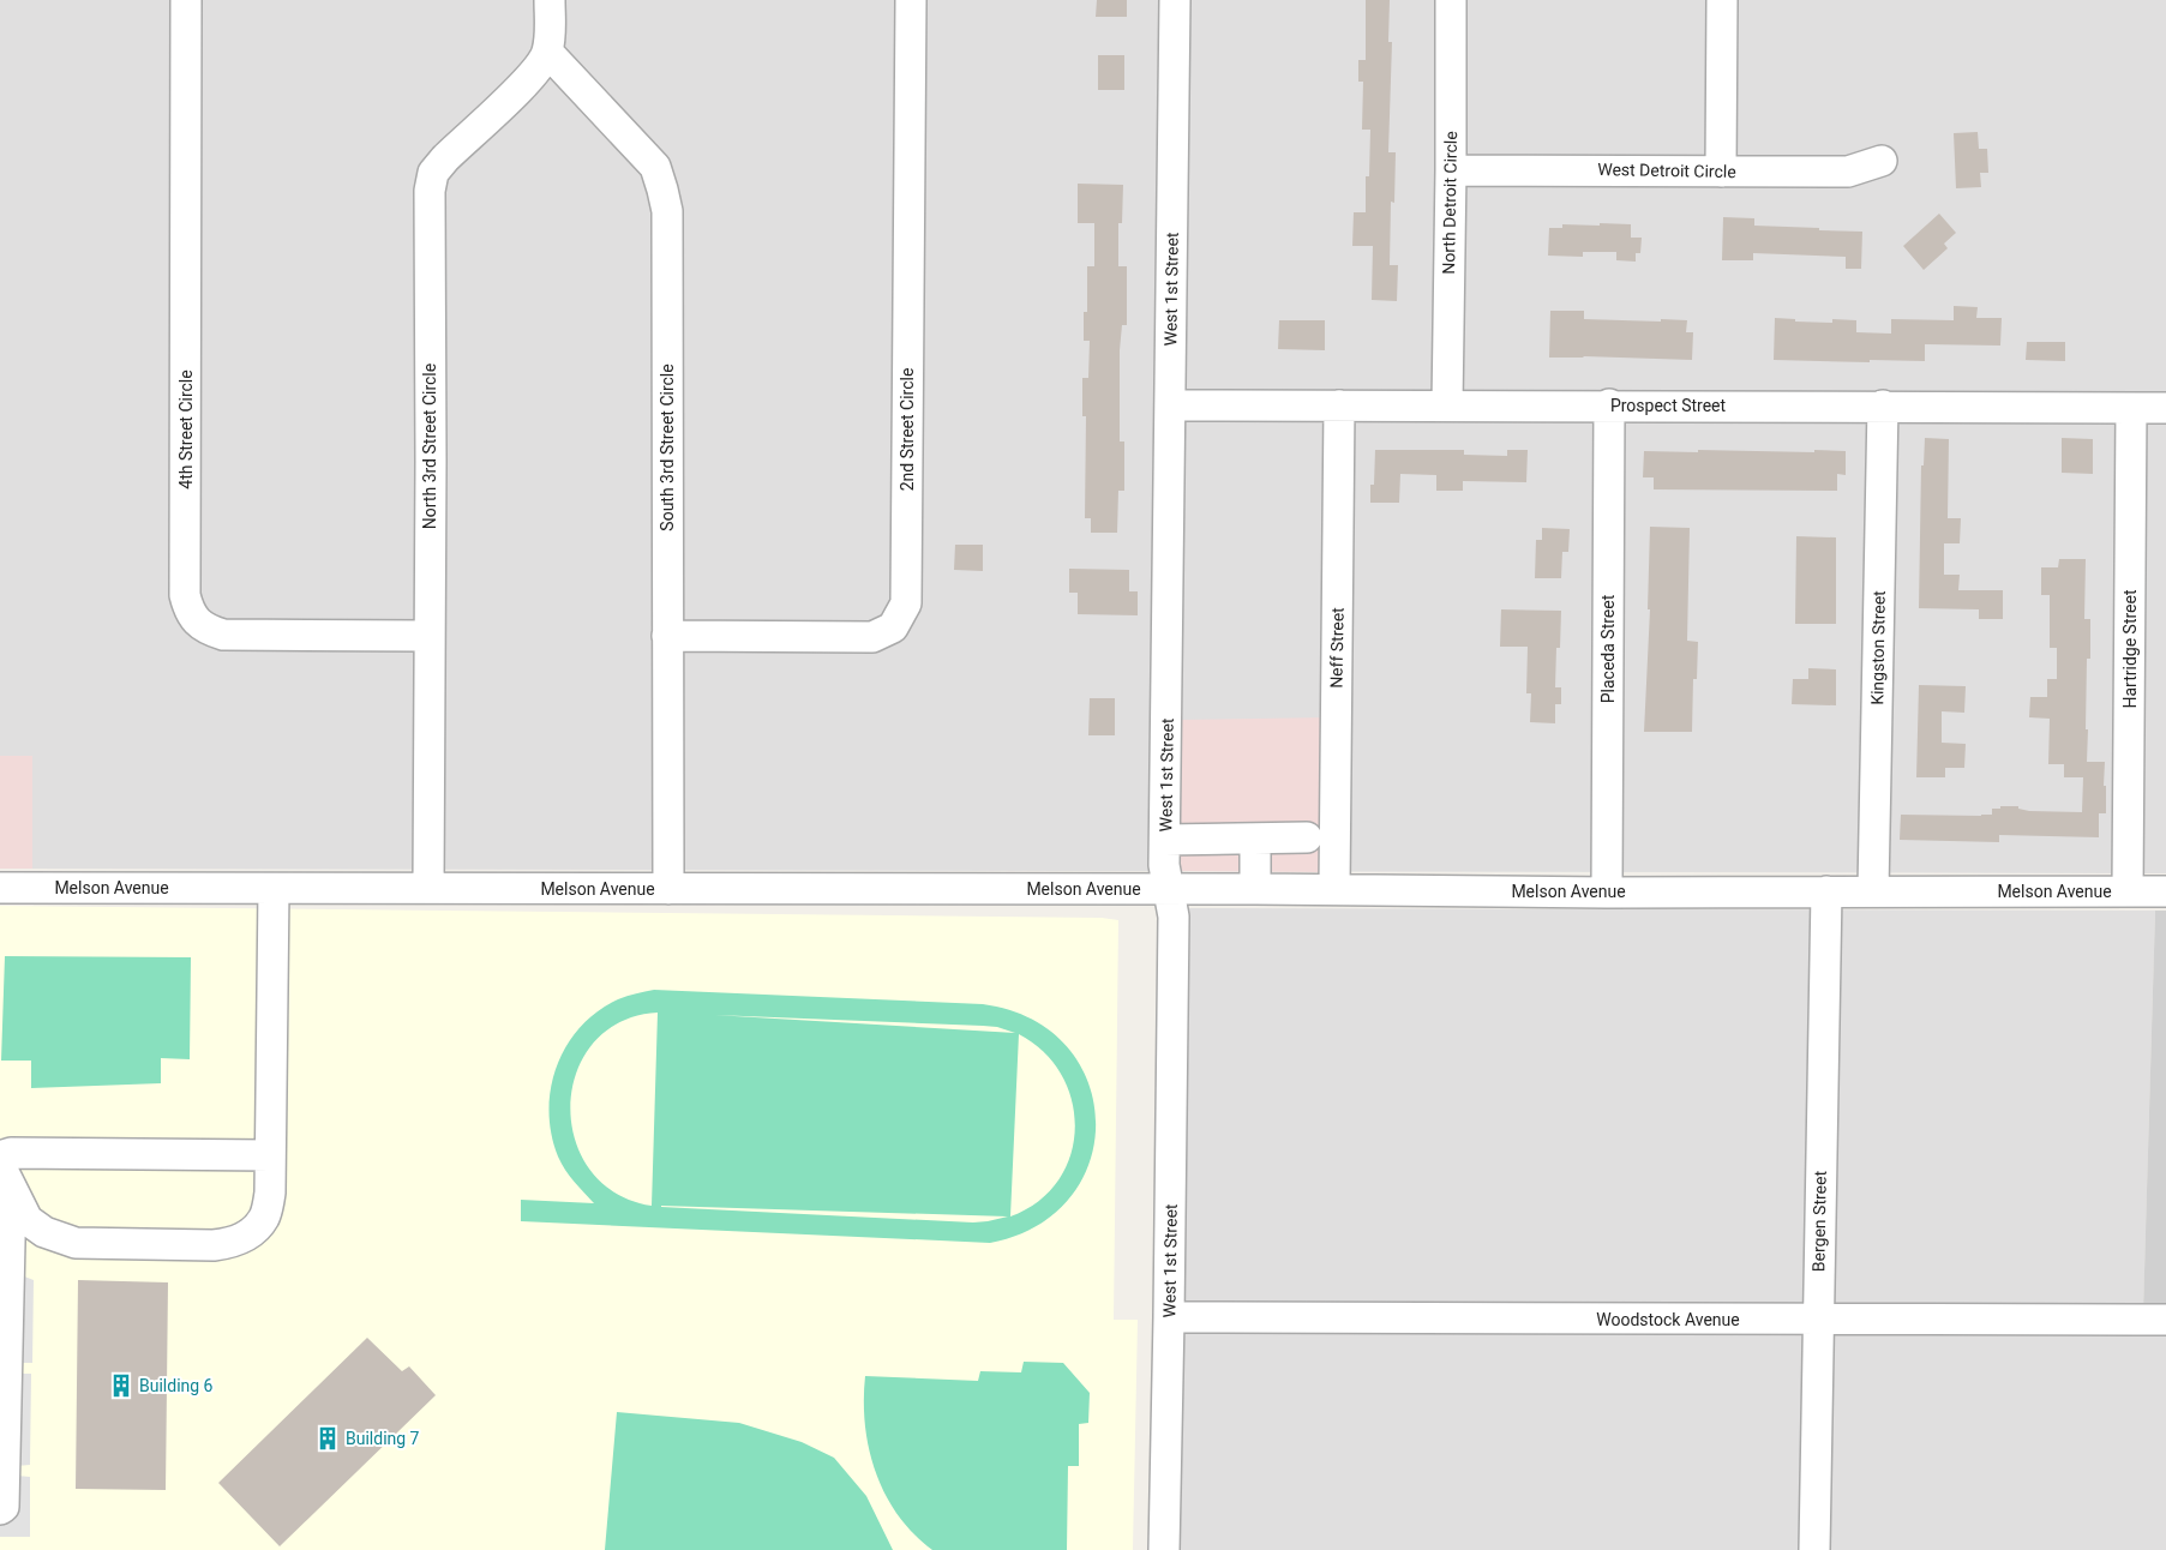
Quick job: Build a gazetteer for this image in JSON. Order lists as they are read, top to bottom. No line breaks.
{"streets":{"street":["West Detroit Circle","North Detroit Circle","West 1st Street","Prospect Street","4th Street Circle","2nd Street Circle","North 3rd Street Circle","South 3rd Street Circle","Neff Street","Kingston Street","Placeda Street","Hartridge Street","Melson Avenue","Bergen Street","Woodstock Avenue"]},"crossings":[["West Detroit Circle","North Detroit Circle"],["North Detroit Circle","Prospect Street"],["West 1st Street","Prospect Street"],["West 1st Street","Melson Avenue"],["West 1st Street","Woodstock Avenue"],["Prospect Street","Neff Street"],["Prospect Street","Kingston Street"],["Prospect Street","Placeda Street"],["Prospect Street","Hartridge Street"],["4th Street Circle","North 3rd Street Circle"],["2nd Street Circle","South 3rd Street Circle"],["North 3rd Street Circle","South 3rd Street Circle"],["North 3rd Street Circle","Melson Avenue"],["South 3rd Street Circle","Melson Avenue"],["Neff Street","Melson Avenue"],["Kingston Street","Melson Avenue"],["Placeda Street","Melson Avenue"],["Hartridge Street","Melson Avenue"],["Melson Avenue","Bergen Street"],["Bergen Street","Woodstock Avenue"]],"places":{"building":["Building 6","Building 7"]}}
